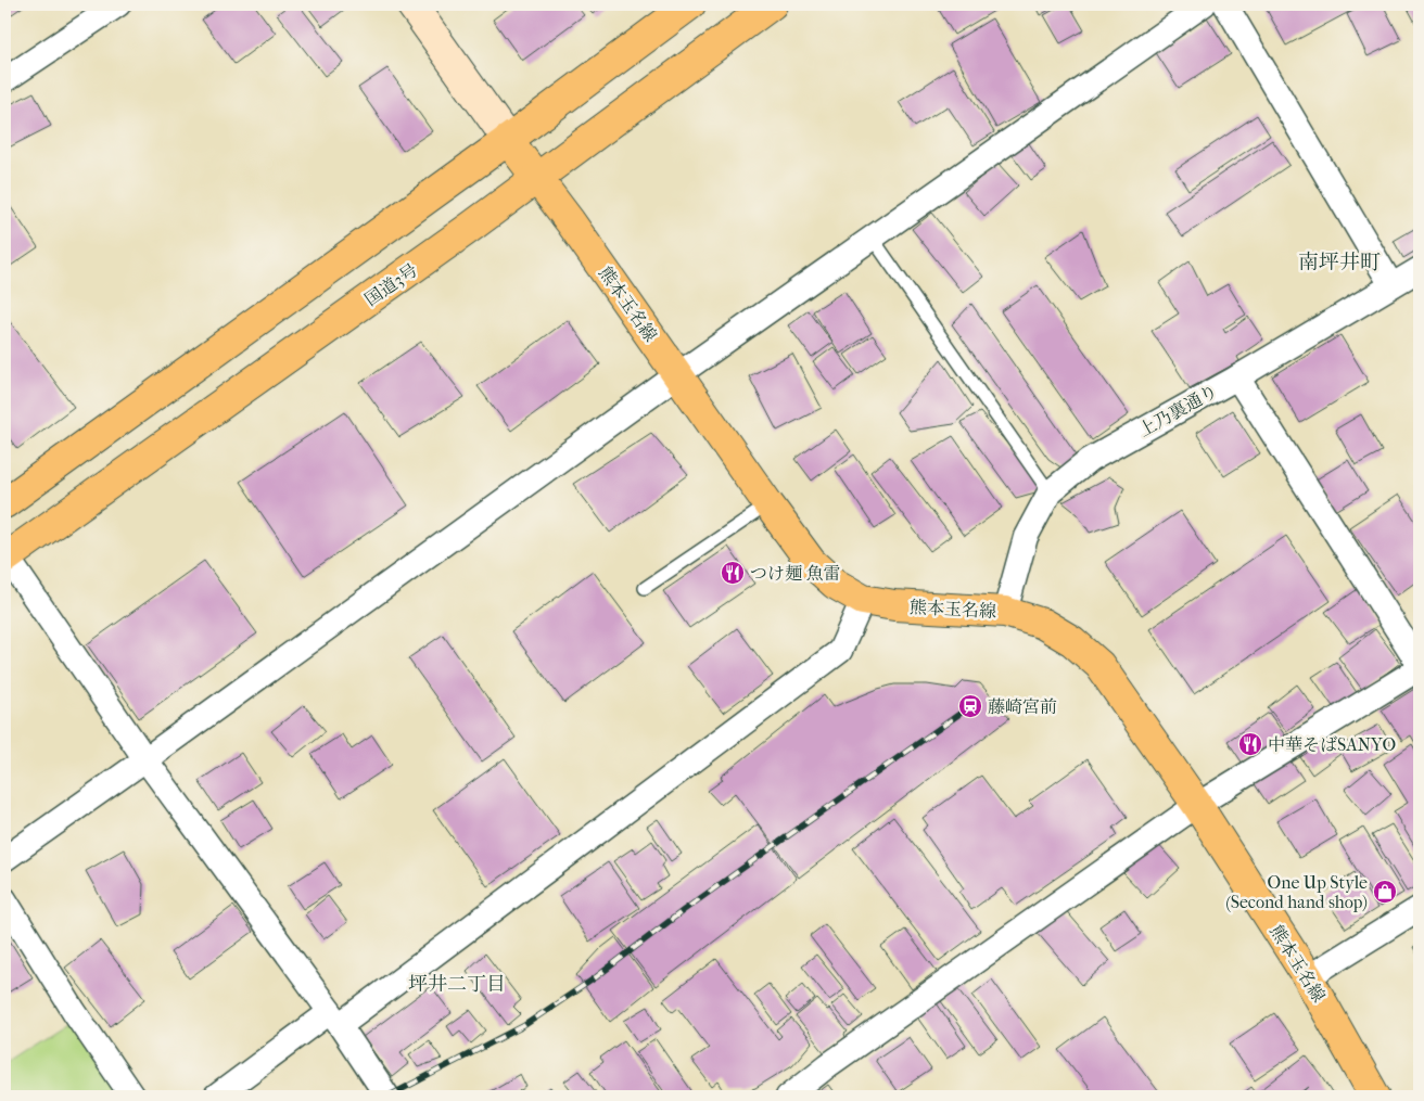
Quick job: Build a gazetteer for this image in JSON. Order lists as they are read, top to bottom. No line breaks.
{"streets":{"main road":["国道3号","熊本玉名線"],"street":["上乃裏通り"]},"crossings":[["国道3号","熊本玉名線"],["熊本玉名線","上乃裏通り"]],"districts":["南坪井町","坪井二丁目"],"places":{"restaurant":["つけ麺 魚雷","中華そばSANYO"],"station":["藤崎宮前"],"shop":["One Up Style (Second hand shop)"]}}
